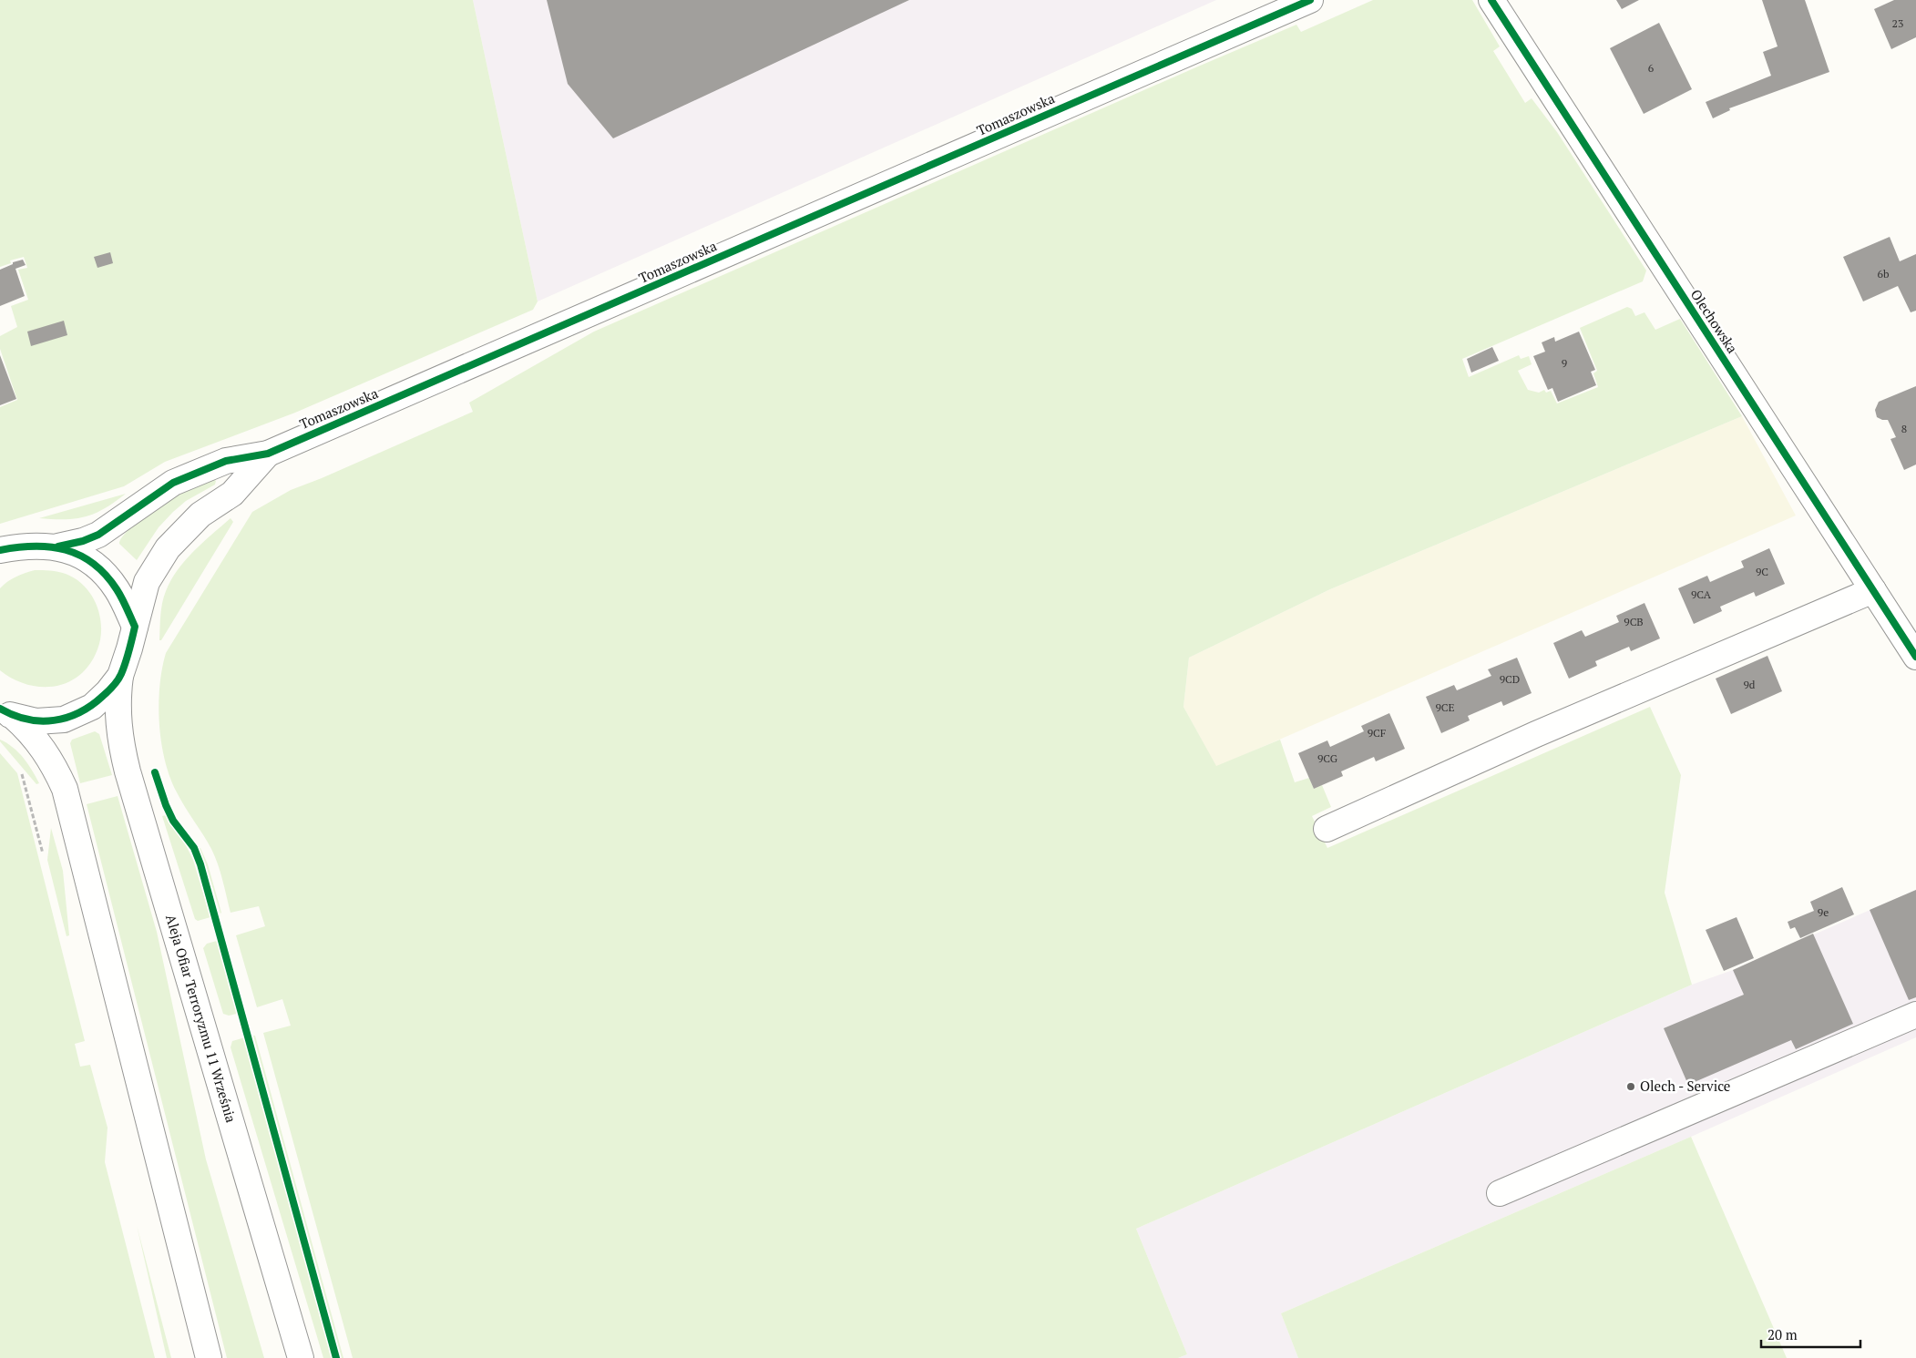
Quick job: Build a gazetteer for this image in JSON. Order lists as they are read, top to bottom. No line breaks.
{"streets":{"street":["Tomaszowska","Olechowska","Aleja Ofiar Terroryzmu 11 Września"]},"crossings":[["Tomaszowska","Aleja Ofiar Terroryzmu 11 Września"]],"places":["Olech - Service"],"house_numbers":["23","6","6b","9","8","9C","9CA","9CB","9CD","9d","9CE","9CF","9CG","9e"],"scale_bar":"20 m"}
